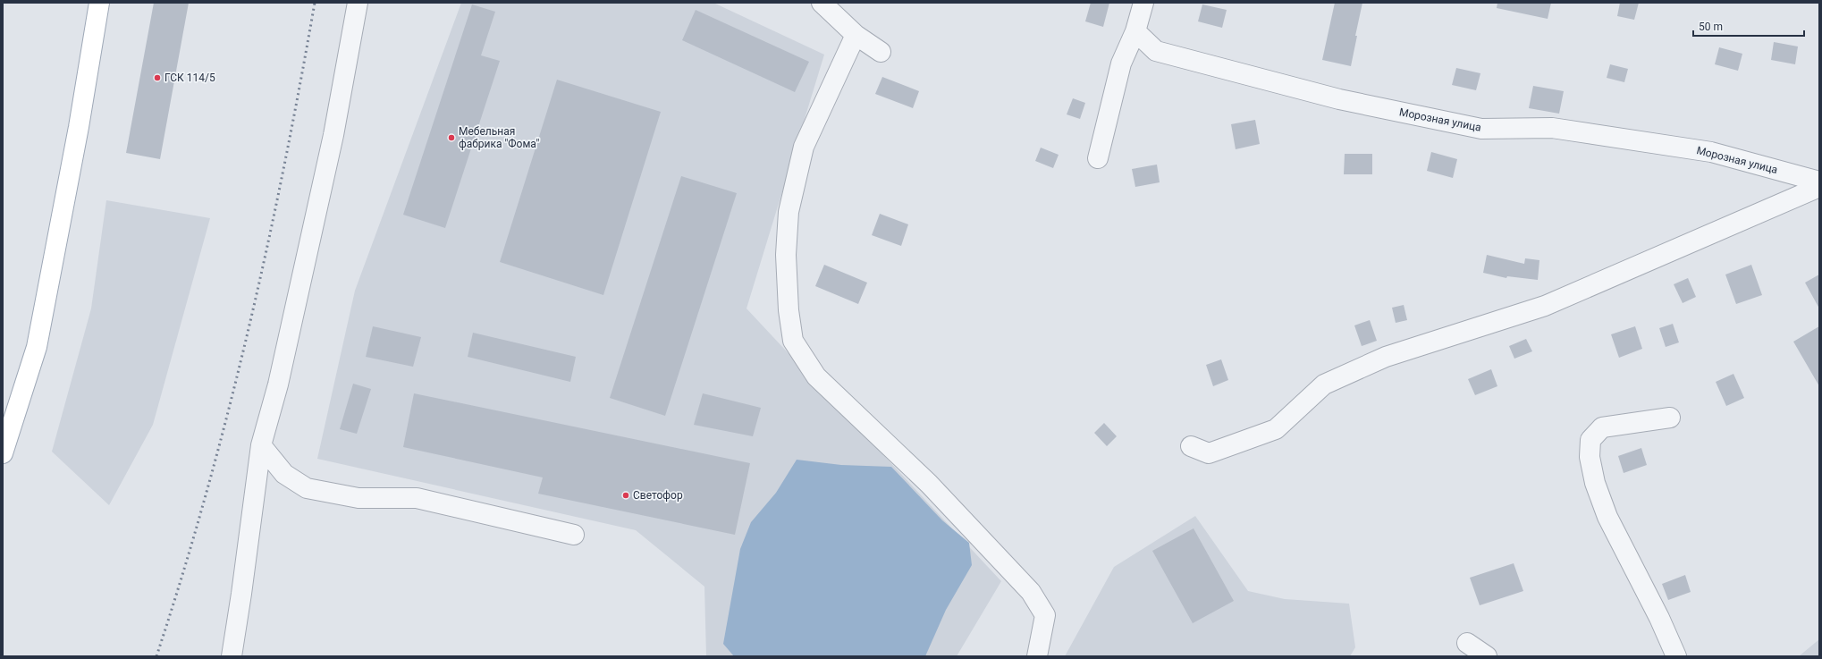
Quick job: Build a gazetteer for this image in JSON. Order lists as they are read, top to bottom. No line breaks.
{"streets":{"street":["Морозная улица"]},"places":["ГСК 114/5","Мебельная фабрика \"Фома\"","Светофор"],"scale_bar":"50 m"}
